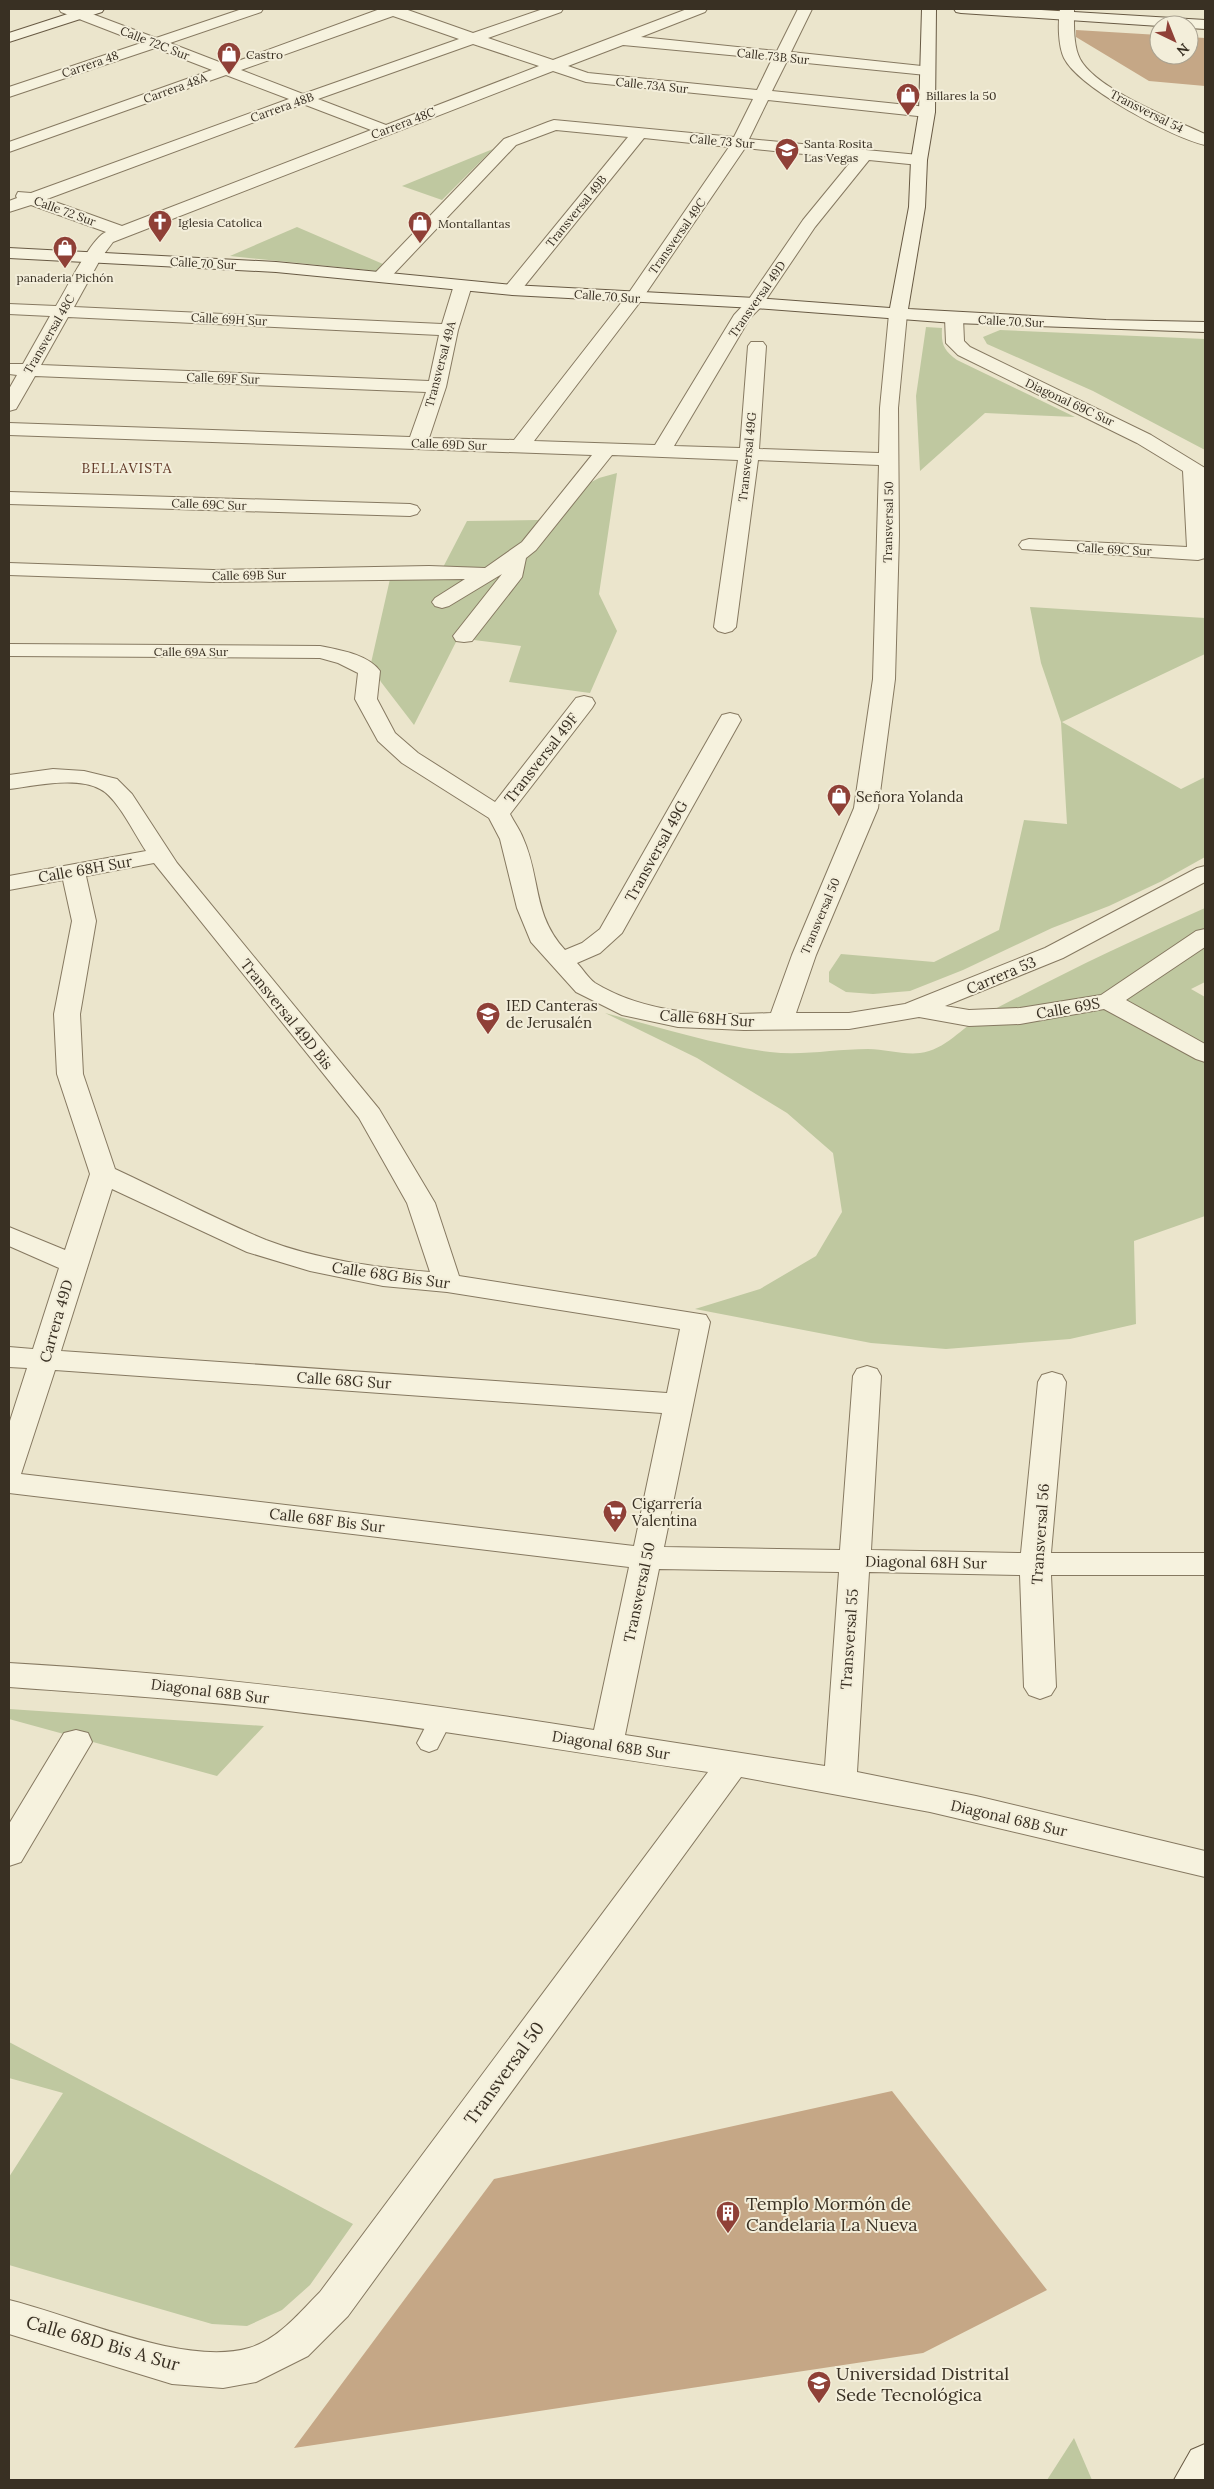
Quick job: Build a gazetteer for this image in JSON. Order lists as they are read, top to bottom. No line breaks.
{"streets":{"street":["Calle 72C Sur","Calle 73B Sur","Carrera 48","Calle 73A Sur","Carrera 48A","Carrera 48B","Transversal 54","Carrera 48C","Calle 73 Sur","Calle 72 Sur","Transversal 49B","Transversal 49C","Calle 70 Sur","Transversal 49D","Calle 69H Sur","Transversal 48C","Transversal 49A","Calle 69F Sur","Diagonal 69C Sur","Calle 69D Sur","Transversal 49G","Calle 69C Sur","Transversal 50","Calle 69B Sur","Calle 69A Sur","Transversal 49F","Calle 68H Sur","Carrera 53","Calle 69S","Transversal 49D Bis","Calle 68G Bis Sur","Carrera 49D","Calle 68G Sur","Calle 68F Bis Sur","Transversal 56","Diagonal 68H Sur","Transversal 55","Diagonal 68B Sur","Calle 68D Bis A Sur"]},"crossings":[["Calle 72C Sur","Carrera 48"],["Calle 72C Sur","Carrera 48A"],["Calle 72C Sur","Carrera 48B"],["Calle 72C Sur","Carrera 48C"],["Calle 73B Sur","Carrera 48C"],["Calle 73B Sur","Transversal 49C"],["Calle 73B Sur","Transversal 50"],["Calle 73A Sur","Carrera 48A"],["Calle 73A Sur","Carrera 48B"],["Calle 73A Sur","Carrera 48C"],["Calle 73A Sur","Transversal 49C"],["Calle 73A Sur","Transversal 50"],["Carrera 48B","Calle 72 Sur"],["Carrera 48C","Calle 72 Sur"],["Carrera 48C","Transversal 48C"],["Calle 73 Sur","Transversal 49B"],["Calle 73 Sur","Transversal 49C"],["Calle 73 Sur","Calle 70 Sur"],["Calle 73 Sur","Transversal 49D"],["Calle 73 Sur","Transversal 50"],["Calle 72 Sur","Transversal 48C"],["Transversal 49B","Calle 70 Sur"],["Transversal 49C","Calle 70 Sur"],["Transversal 49C","Calle 69D Sur"],["Calle 70 Sur","Transversal 49D"],["Calle 70 Sur","Transversal 48C"],["Calle 70 Sur","Transversal 49A"],["Calle 70 Sur","Diagonal 69C Sur"],["Calle 70 Sur","Transversal 50"],["Transversal 49D","Calle 69D Sur"],["Calle 69H Sur","Transversal 48C"],["Calle 69H Sur","Transversal 49A"],["Transversal 48C","Calle 69F Sur"],["Transversal 49A","Calle 69F Sur"],["Transversal 49A","Calle 69D Sur"],["Diagonal 69C Sur","Calle 69C Sur"],["Calle 69D Sur","Transversal 49G"],["Calle 69D Sur","Transversal 50"],["Transversal 49G","Calle 68H Sur"],["Transversal 50","Calle 68H Sur"],["Transversal 50","Carrera 53"],["Transversal 50","Calle 68G Bis Sur"],["Transversal 50","Calle 68G Sur"],["Transversal 50","Calle 68F Bis Sur"],["Transversal 50","Diagonal 68H Sur"],["Transversal 50","Diagonal 68B Sur"],["Transversal 50","Calle 68D Bis A Sur"],["Calle 69A Sur","Transversal 49F"],["Calle 69A Sur","Calle 68H Sur"],["Transversal 49F","Calle 68H Sur"],["Calle 68H Sur","Carrera 53"],["Calle 68H Sur","Transversal 49D Bis"],["Carrera 53","Calle 69S"],["Transversal 49D Bis","Calle 68G Bis Sur"],["Calle 68G Bis Sur","Carrera 49D"],["Carrera 49D","Calle 68G Sur"],["Calle 68F Bis Sur","Diagonal 68H Sur"],["Transversal 56","Diagonal 68H Sur"],["Diagonal 68H Sur","Transversal 55"],["Transversal 55","Diagonal 68B Sur"]],"districts":["BELLAVISTA"],"places":{"shop":["Castro","Billares la 50","Montallantas","panaderia Pichón","Señora Yolanda"],"school or university":["Santa Rosita Las Vegas","IED Canteras de Jerusalén","Universidad Distrital Sede Tecnológica"],"church":["Iglesia Catolica"],"supermarket":["Cigarrería Valentina"],"building":["Templo Mormón de Candelaria La Nueva"]},"north":"bottom right"}
